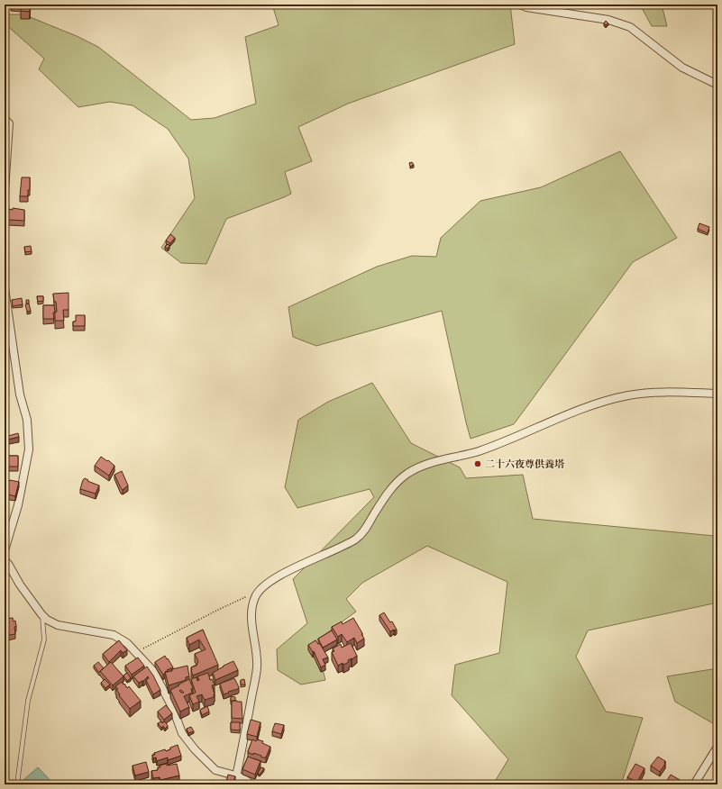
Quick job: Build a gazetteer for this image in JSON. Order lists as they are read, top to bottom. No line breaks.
{"places":["二十六夜尊供養塔"]}
